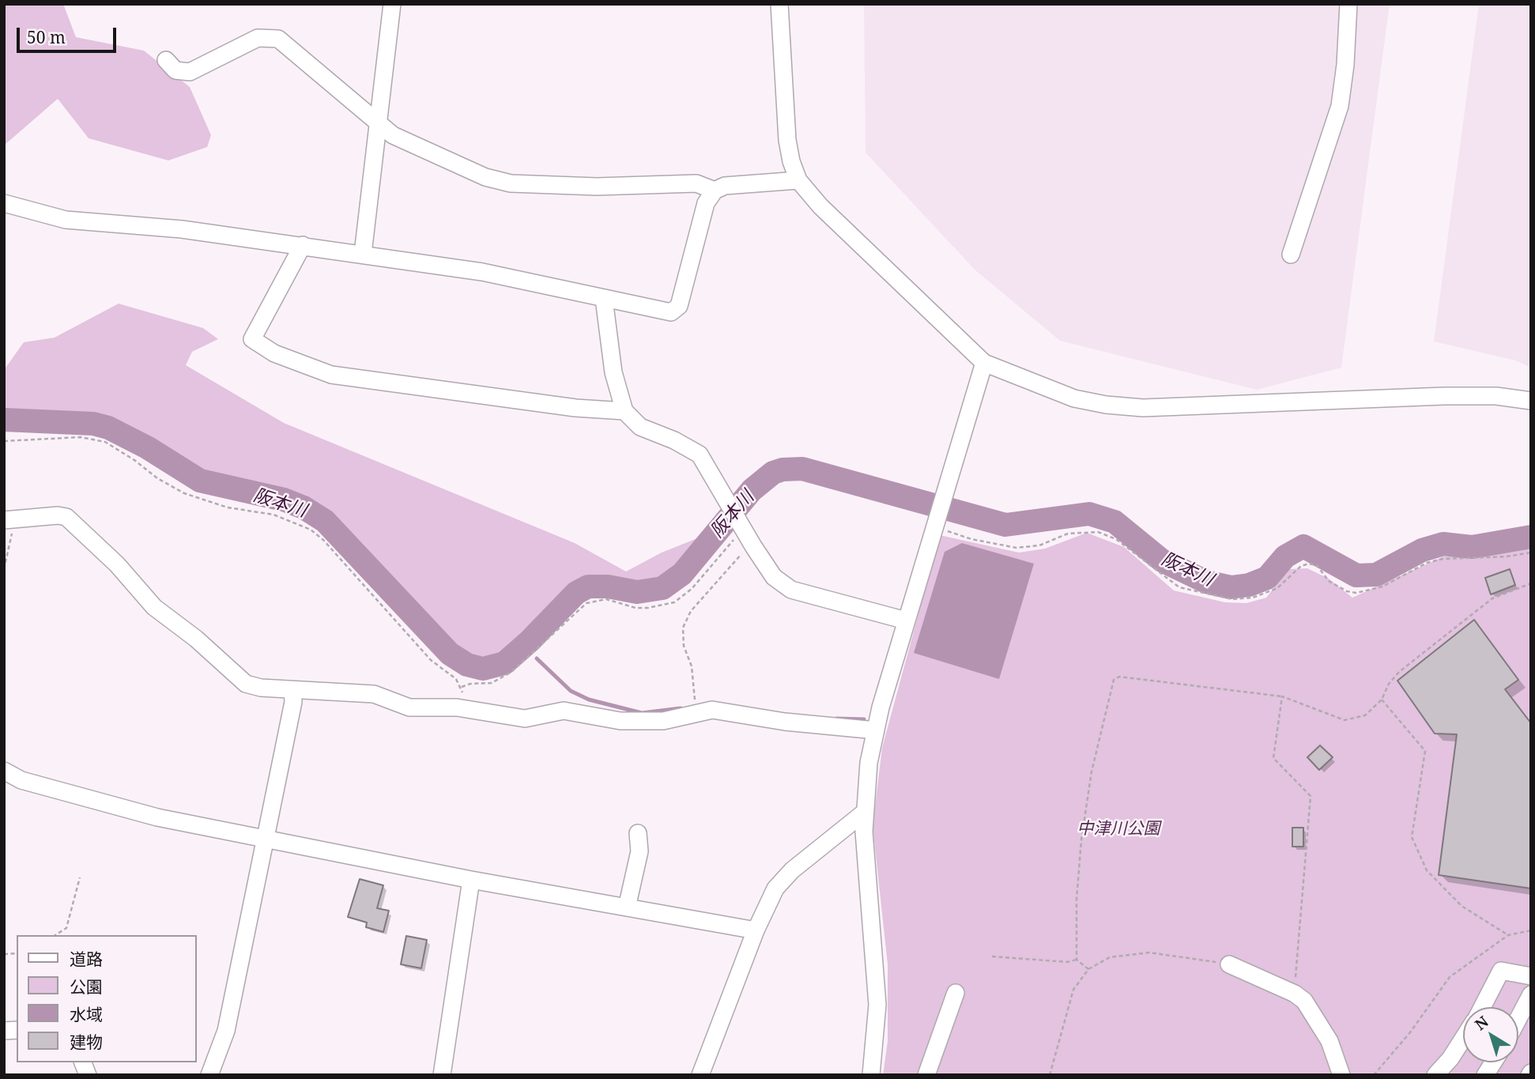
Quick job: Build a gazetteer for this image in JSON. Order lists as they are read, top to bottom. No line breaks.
{"water":["阪本川"],"parks":["中津川公園"],"legend":["道路","公園","水域","建物"],"scale_bar":"50 m","north":"top left"}
